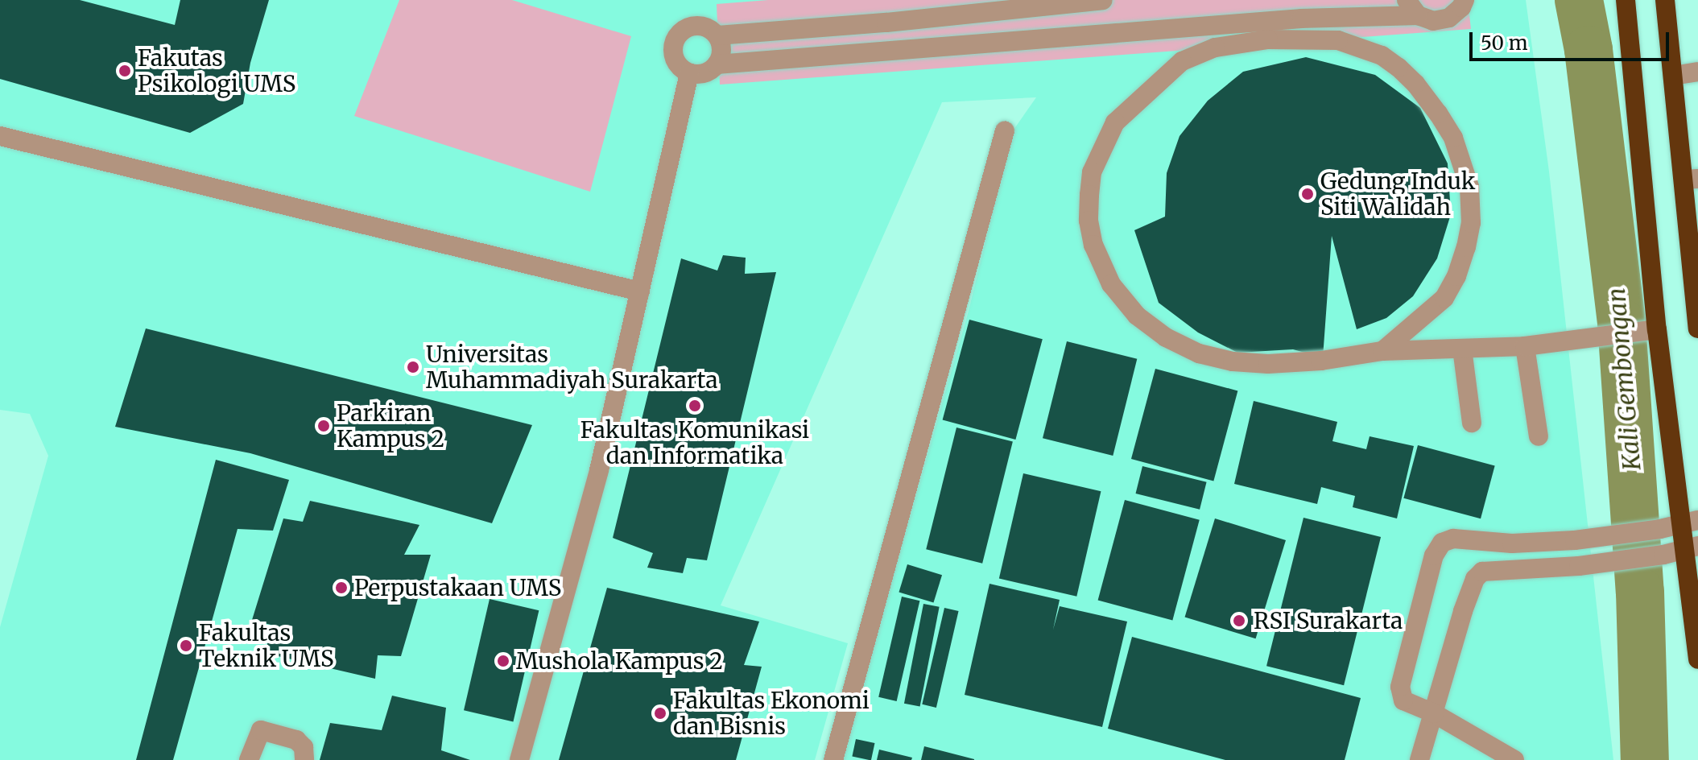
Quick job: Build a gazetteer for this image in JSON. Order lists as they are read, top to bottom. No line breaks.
{"water":["Kali Gembongan"],"places":["Fakutas Psikologi UMS","Gedung Induk Siti Walidah","Universitas Muhammadiyah Surakarta","Fakultas Komunikasi dan Informatika","Parkiran Kampus 2","Perpustakaan UMS","RSI Surakarta","Fakultas Teknik UMS","Mushola Kampus 2","Fakultas Ekonomi dan Bisnis"],"scale_bar":"50 m"}
